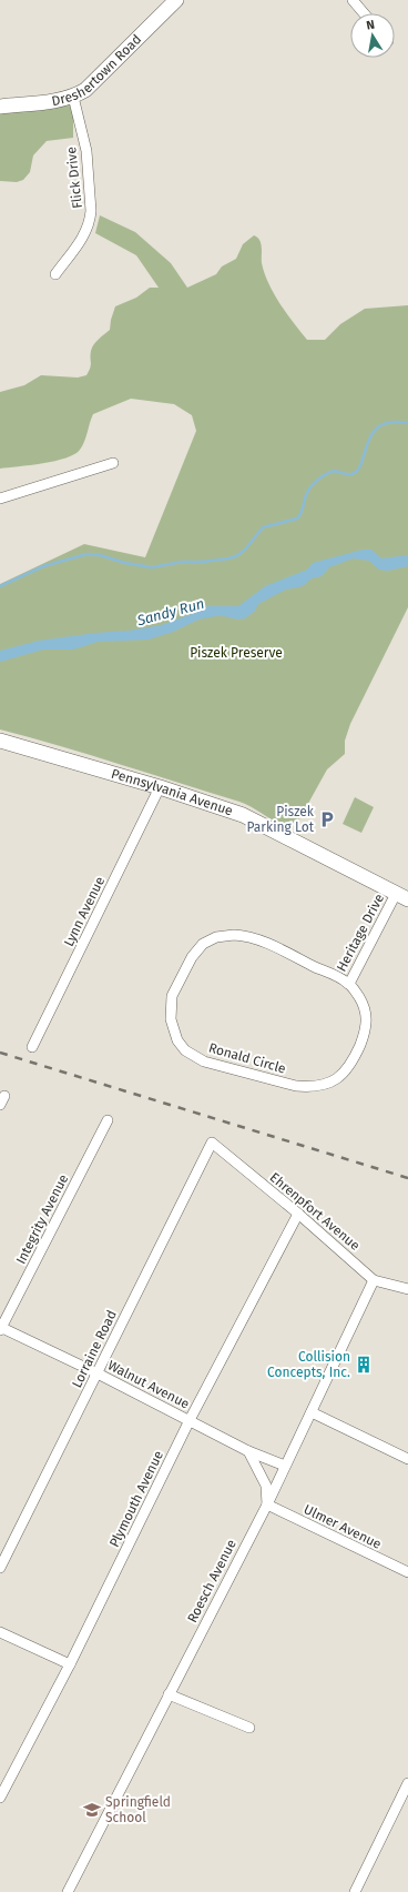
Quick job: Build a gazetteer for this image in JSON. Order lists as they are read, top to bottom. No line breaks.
{"streets":{"main road":["Dreshertown Road","Pennsylvania Avenue"],"street":["Flick Drive","Lynn Avenue","Heritage Drive","Ronald Circle","Ehrenpfort Avenue","Integrity Avenue","Lorraine Road","Walnut Avenue","Plymouth Avenue","Ulmer Avenue","Roesch Avenue"]},"crossings":[["Dreshertown Road","Flick Drive"],["Pennsylvania Avenue","Lynn Avenue"],["Pennsylvania Avenue","Heritage Drive"],["Heritage Drive","Ronald Circle"],["Ehrenpfort Avenue","Lorraine Road"],["Ehrenpfort Avenue","Plymouth Avenue"],["Ehrenpfort Avenue","Roesch Avenue"],["Integrity Avenue","Walnut Avenue"],["Lorraine Road","Walnut Avenue"],["Walnut Avenue","Plymouth Avenue"],["Walnut Avenue","Roesch Avenue"],["Ulmer Avenue","Roesch Avenue"]],"water":["Sandy Run"],"parks":["Piszek Preserve"],"places":{"parking":["Piszek Parking Lot"],"building":["Collision Concepts, Inc."],"school or university":["Springfield School"]},"north":"top"}
